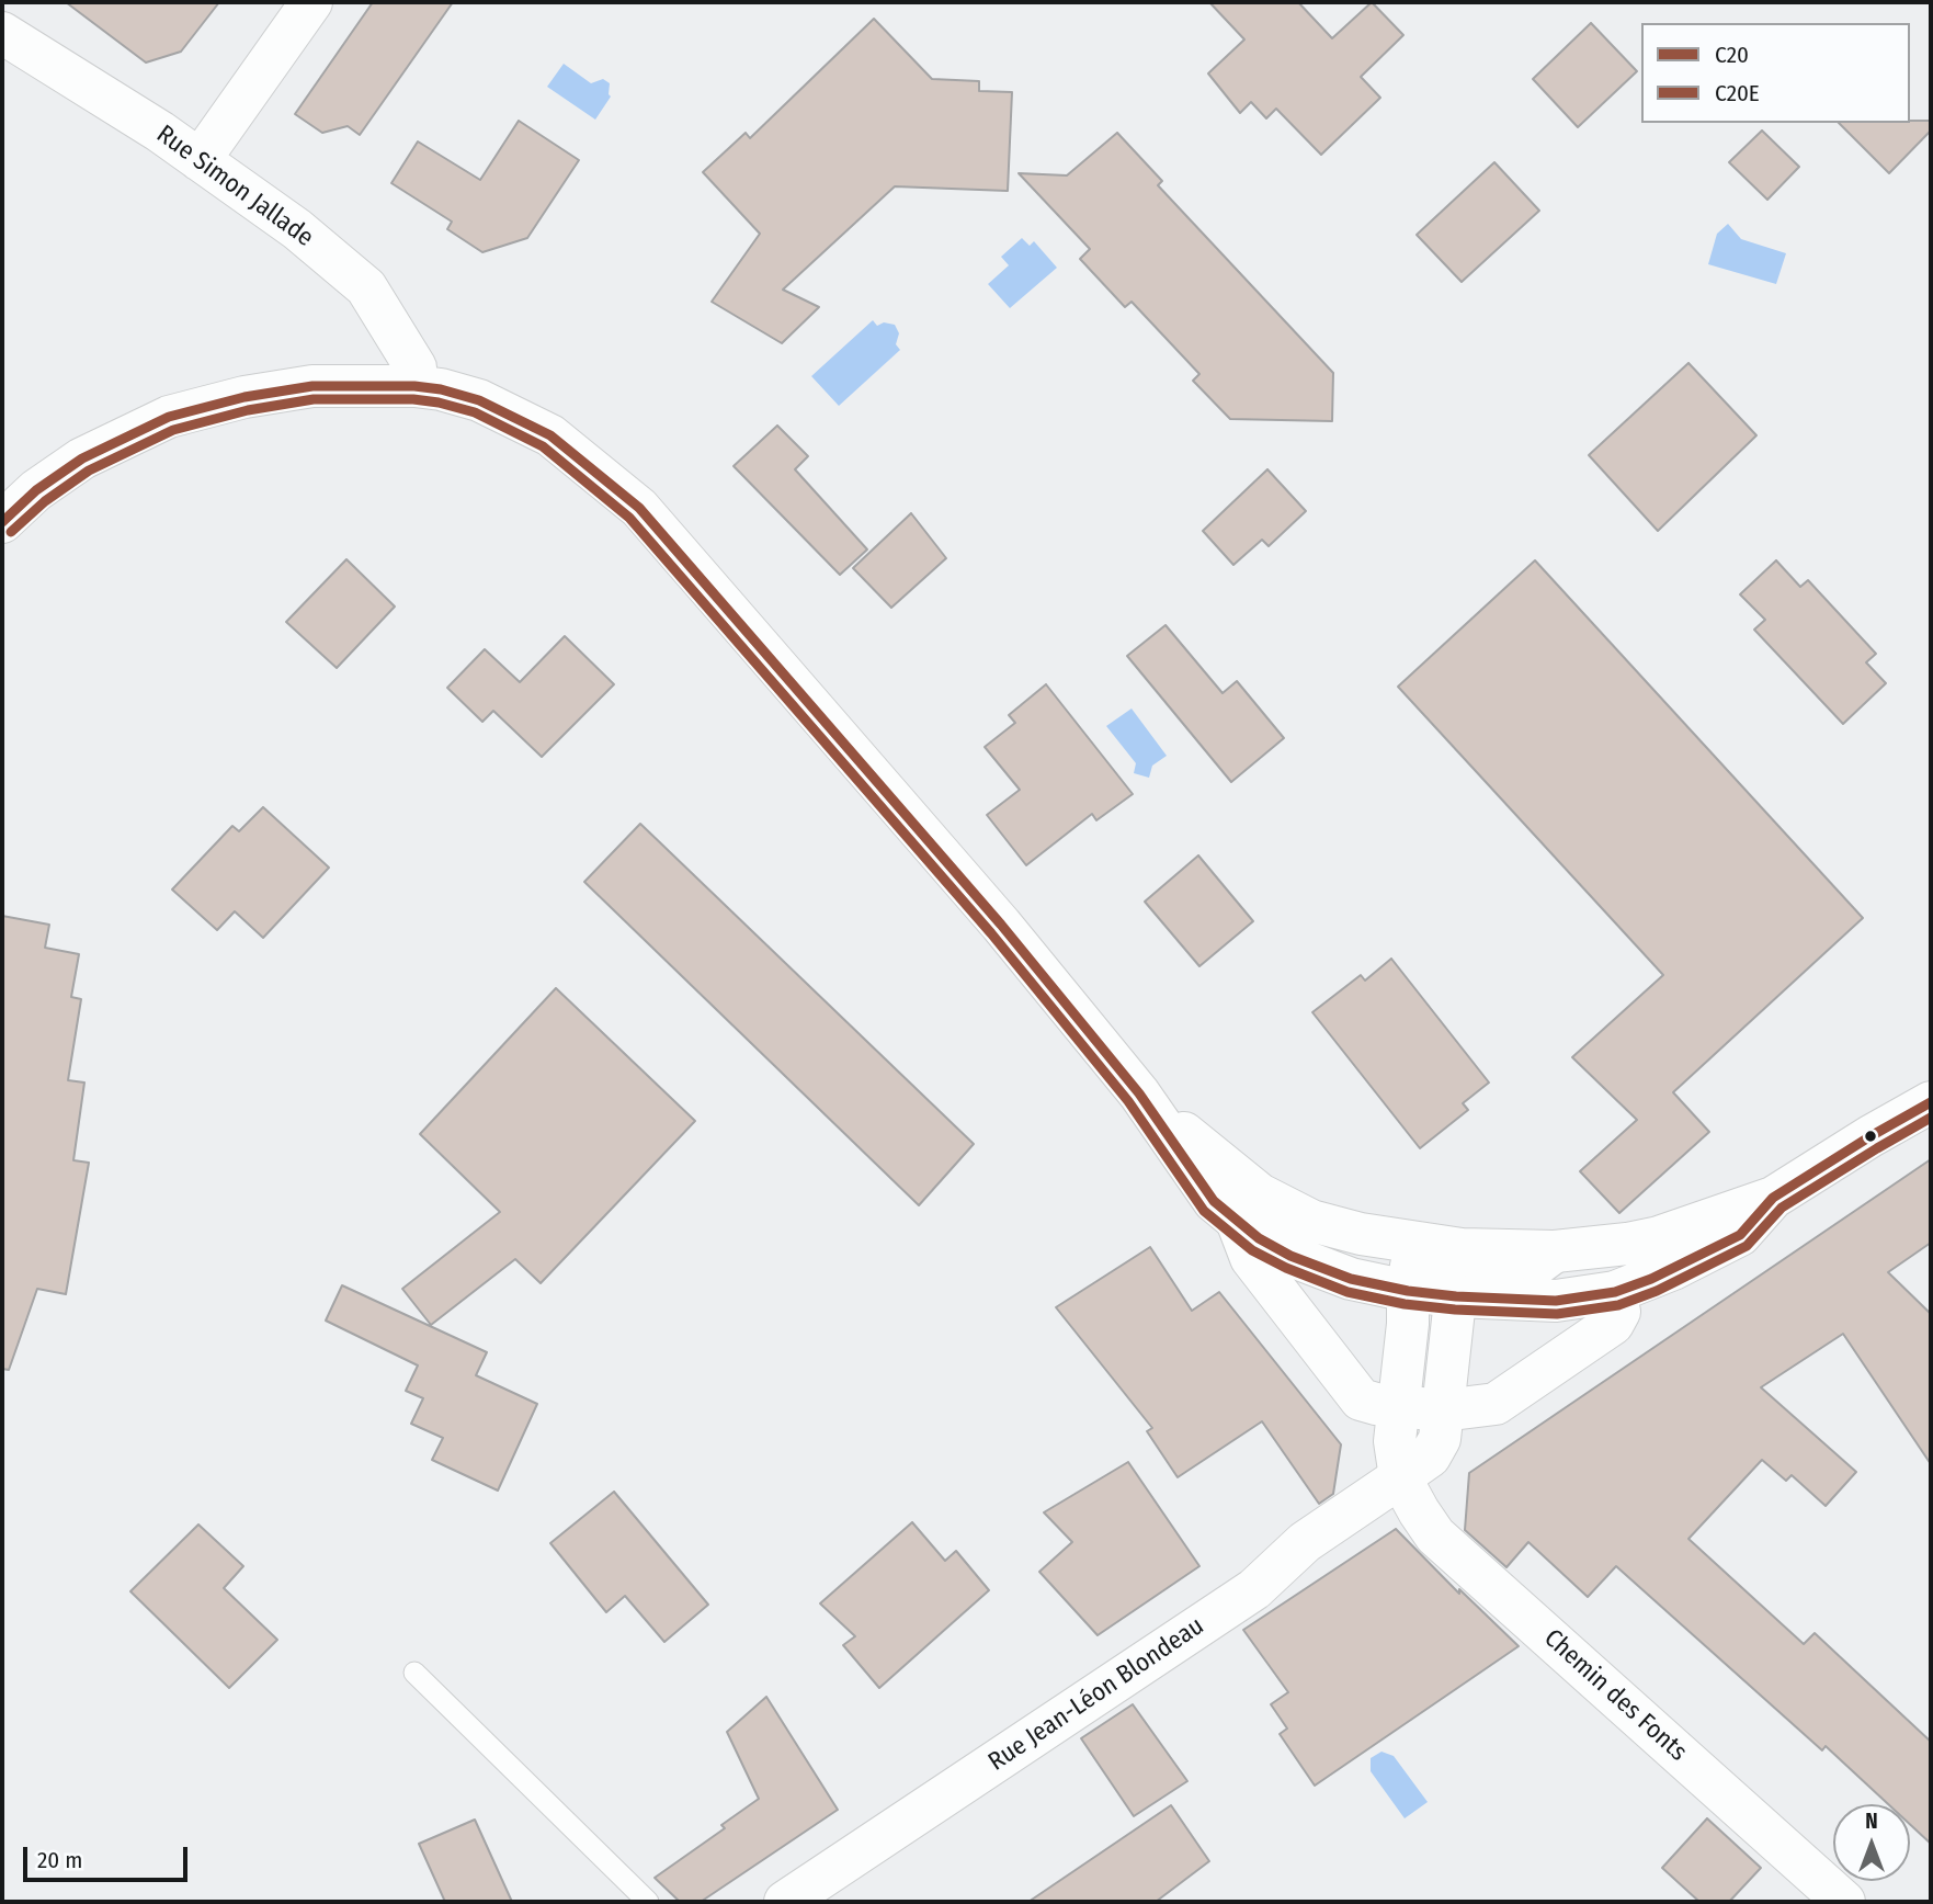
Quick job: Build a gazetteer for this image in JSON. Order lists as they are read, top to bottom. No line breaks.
{"streets":{"main road":["Rue Simon Jallade","Rue Jean-Léon Blondeau","Chemin des Fonts"]},"crossings":[["Rue Jean-Léon Blondeau","Chemin des Fonts"]],"lines":["transit line C20","transit line C20E"],"legend":["C20","C20E"],"scale_bar":"20 m","north":"top"}
